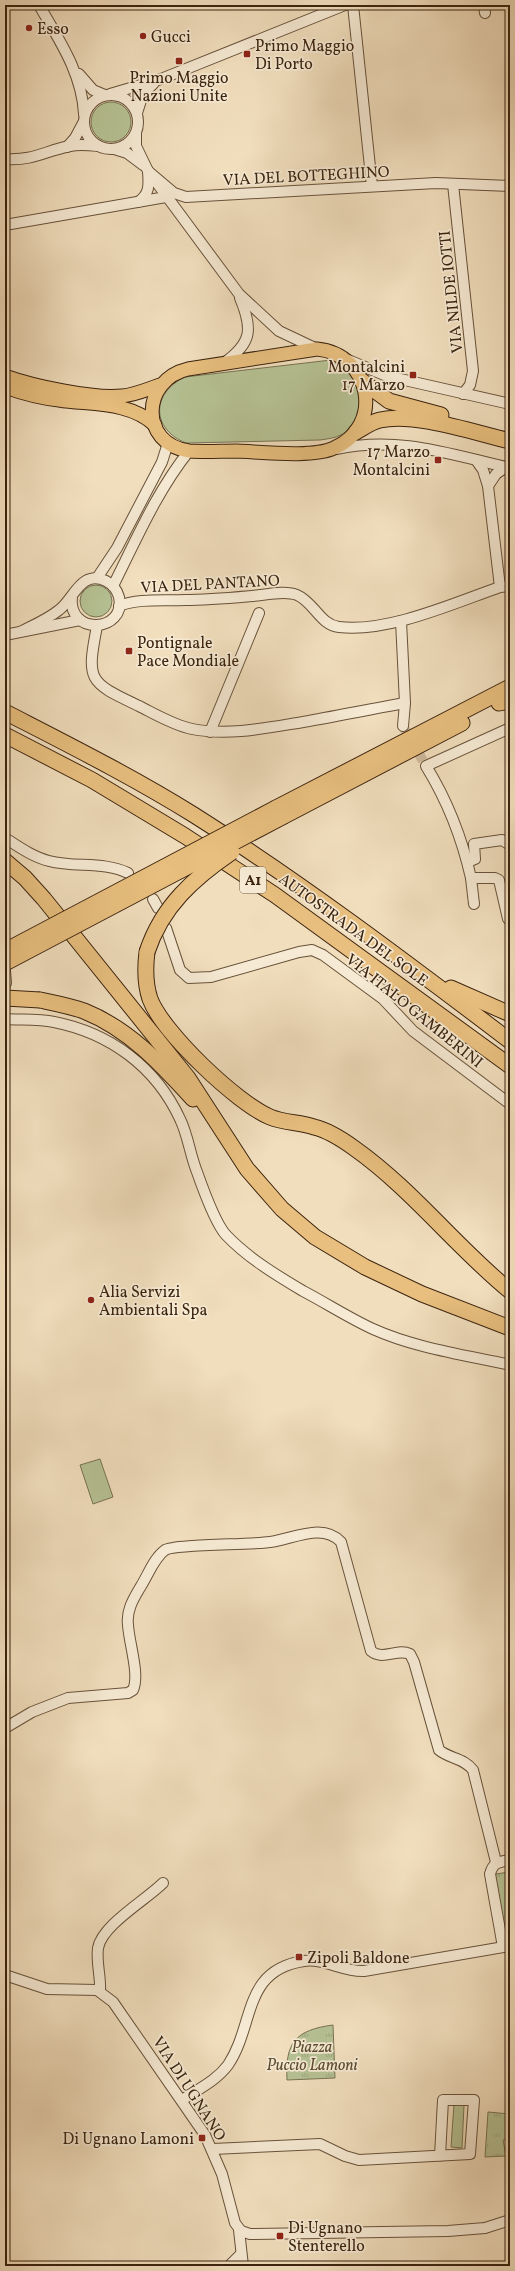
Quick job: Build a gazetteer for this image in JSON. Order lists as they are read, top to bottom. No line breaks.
{"streets":{"highway":["A1","AUTOSTRADA DEL SOLE"],"street":["VIA DEL BOTTEGHINO","VIA NILDE IOTTI","VIA DEL PANTANO","VIA ITALO GAMBERINI","VIA DI UGNANO"]},"crossings":[["VIA DEL BOTTEGHINO","VIA NILDE IOTTI"]],"parks":["Piazza Puccio Lamoni"],"places":{"other":["Esso","Gucci","Alia Servizi Ambientali Spa"],"transit":["Primo Maggio Di Porto","Primo Maggio Nazioni Unite","Montalcini 17 Marzo","17 Marzo Montalcini","Pontignale Pace Mondiale","Zipoli Baldone","Di Ugnano Lamoni","Di Ugnano Stenterello"]}}
